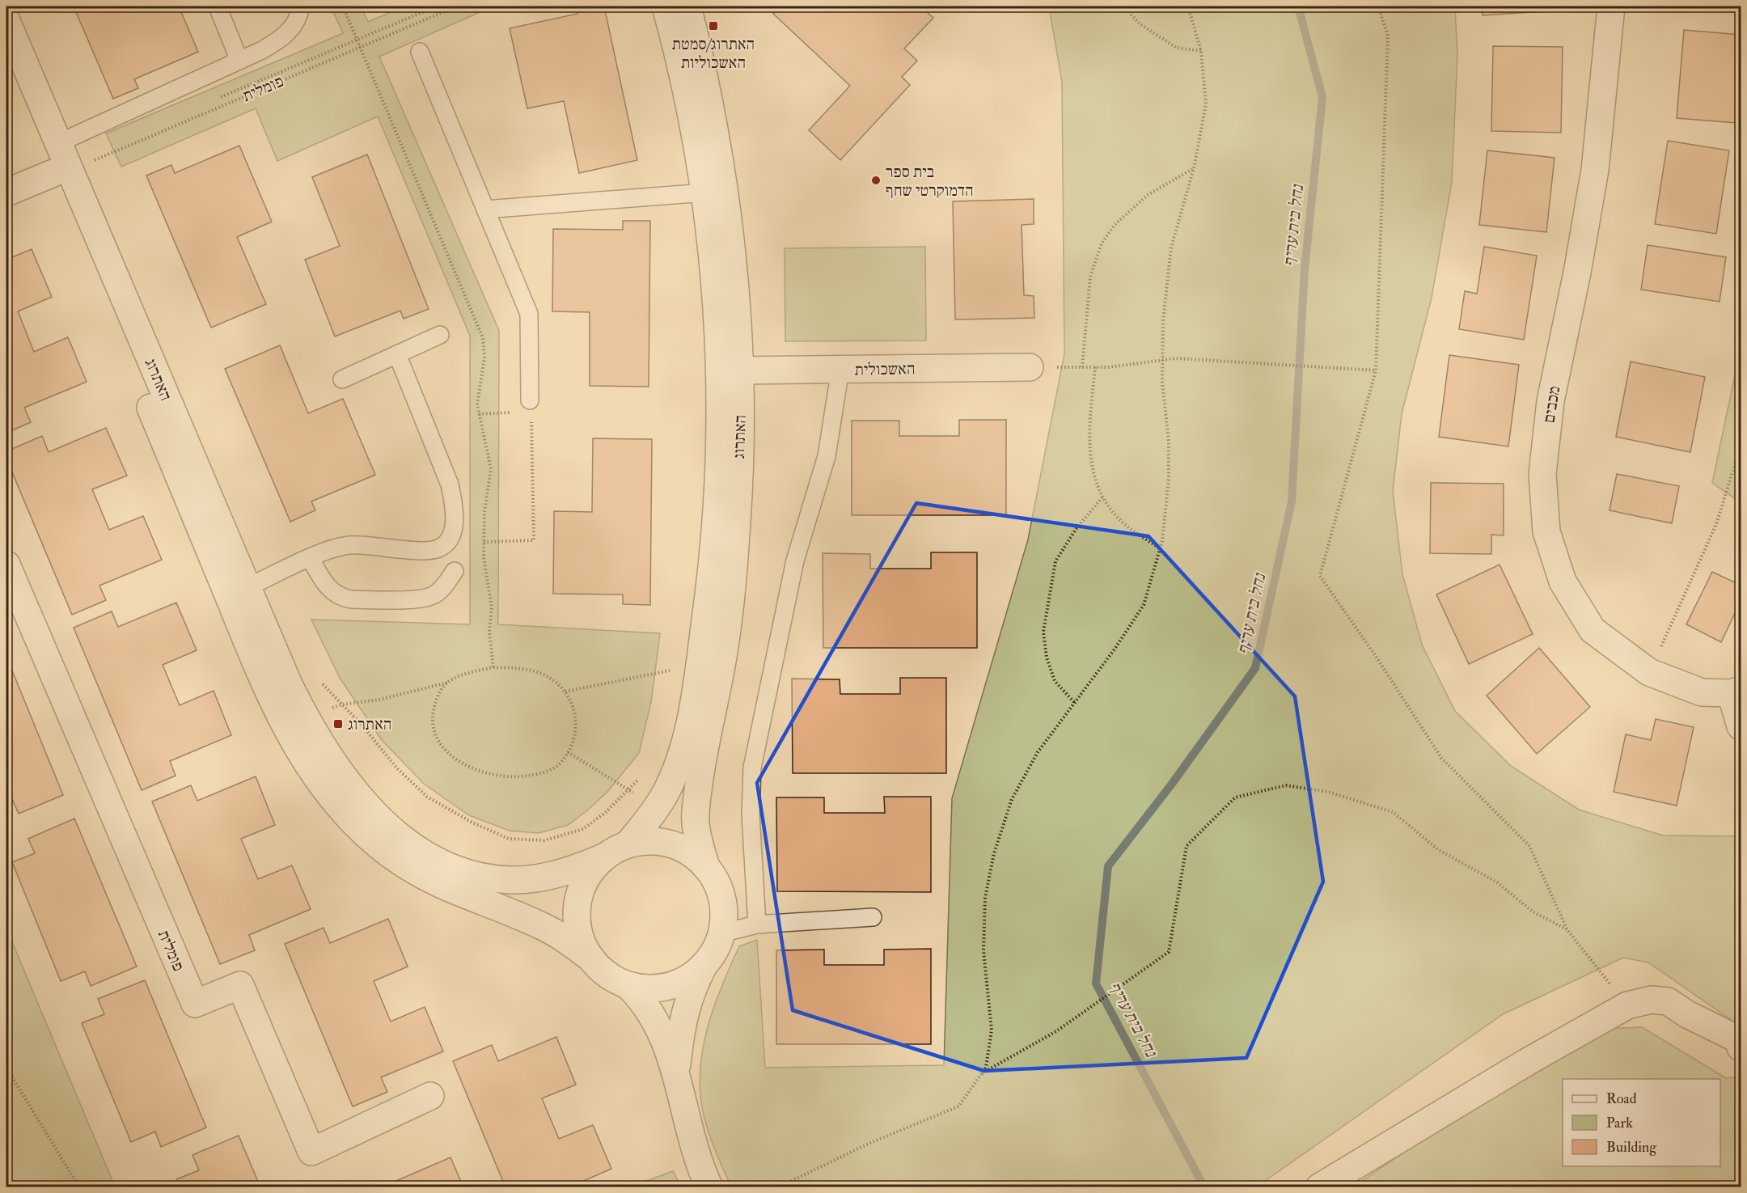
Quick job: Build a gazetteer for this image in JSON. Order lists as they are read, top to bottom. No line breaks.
{"streets":{"street":["פומלית","האשכולית","האתרוג","מכבים"]},"crossings":[["פומלית","האתרוג"],["האשכולית","האתרוג"]],"water":["נחל בית עריף"],"places":{"transit":["האתרוג/סמטת האשכוליות","האתרוג"],"other":["בית ספר הדמוקרטי שחף"]},"legend":["Road","Park","Building"]}
